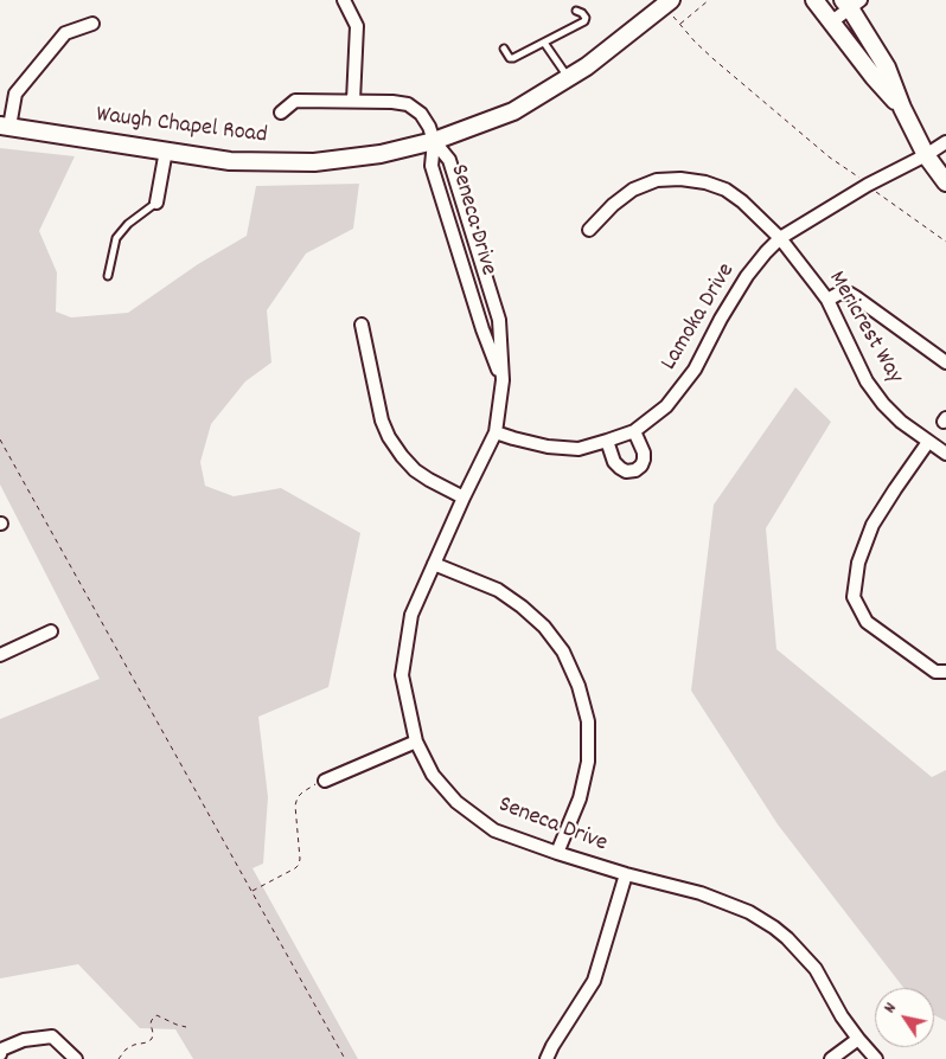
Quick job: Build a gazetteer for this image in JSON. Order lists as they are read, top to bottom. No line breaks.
{"streets":{"main road":["Waugh Chapel Road"],"street":["Seneca Drive","Lamoka Drive","Mericrest Way"]},"crossings":[["Waugh Chapel Road","Seneca Drive"],["Seneca Drive","Lamoka Drive"],["Lamoka Drive","Mericrest Way"]],"north":"top left"}
